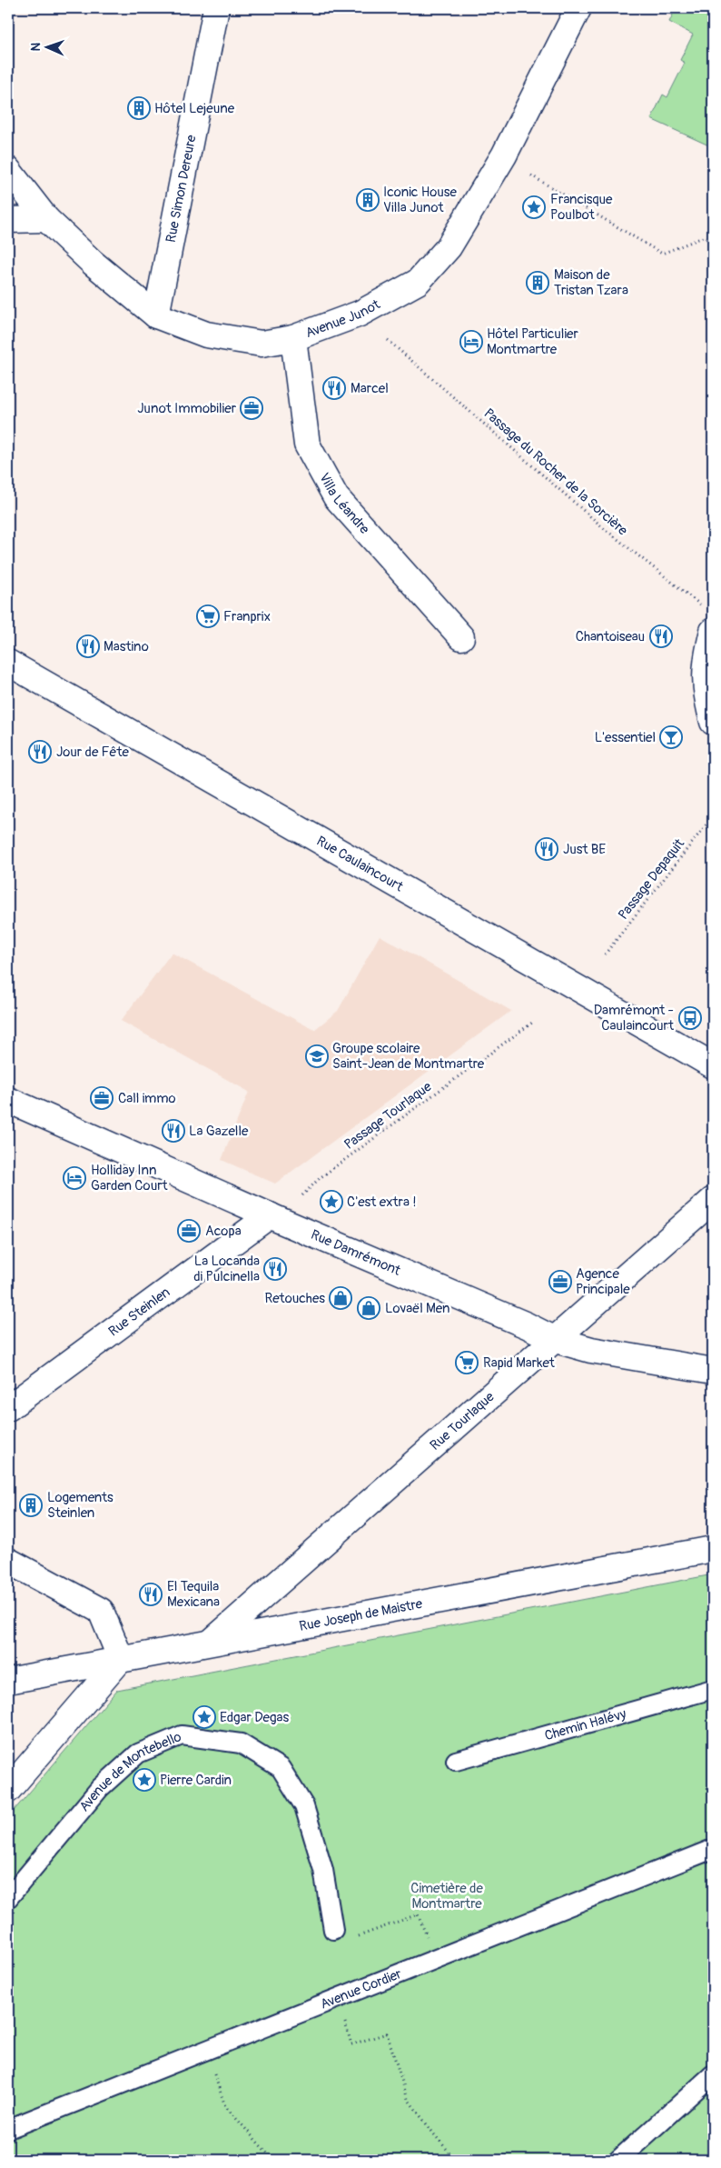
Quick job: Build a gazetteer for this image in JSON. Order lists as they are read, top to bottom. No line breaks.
{"streets":{"street":["Rue Simon Dereure","Avenue Junot","Villa Léandre","Rue Caulaincourt","Rue Damrémont","Rue Steinlen","Rue Tourlaque","Rue Joseph de Maistre"],"lane":["Chemin Halévy","Avenue de Montebello","Avenue Cordier"],"path":["Passage du Rocher de la Sorcière","Passage Depaquit","Passage Tourlaque"]},"crossings":[["Rue Simon Dereure","Avenue Junot"],["Avenue Junot","Villa Léandre"],["Rue Damrémont","Rue Steinlen"],["Rue Damrémont","Rue Tourlaque"],["Rue Tourlaque","Rue Joseph de Maistre"]],"parks":["Cimetière de Montmartre"],"places":{"building":["Hôtel Lejeune","Iconic House Villa Junot","Maison de Tristan Tzara","Logements Steinlen"],"place":["Francisque Poulbot","C'est extra !","Edgar Degas","Pierre Cardin"],"hotel":["Hôtel Particulier Montmartre","Holliday Inn Garden Court"],"restaurant":["Marcel","Chantoiseau","Mastino","Jour de Fête","Just BE","La Gazelle","La Locanda di Pulcinella","El Tequila Mexicana"],"office":["Junot Immobilier","Call immo","Acopa","Agence Principale"],"supermarket":["Franprix","Rapid Market"],"bar":["L'essentiel"],"bus stop":["Damrémont - Caulaincourt"],"school or university":["Groupe scolaire Saint-Jean de Montmartre"],"shop":["Retouches","Lovaël Men"]},"north":"left"}
